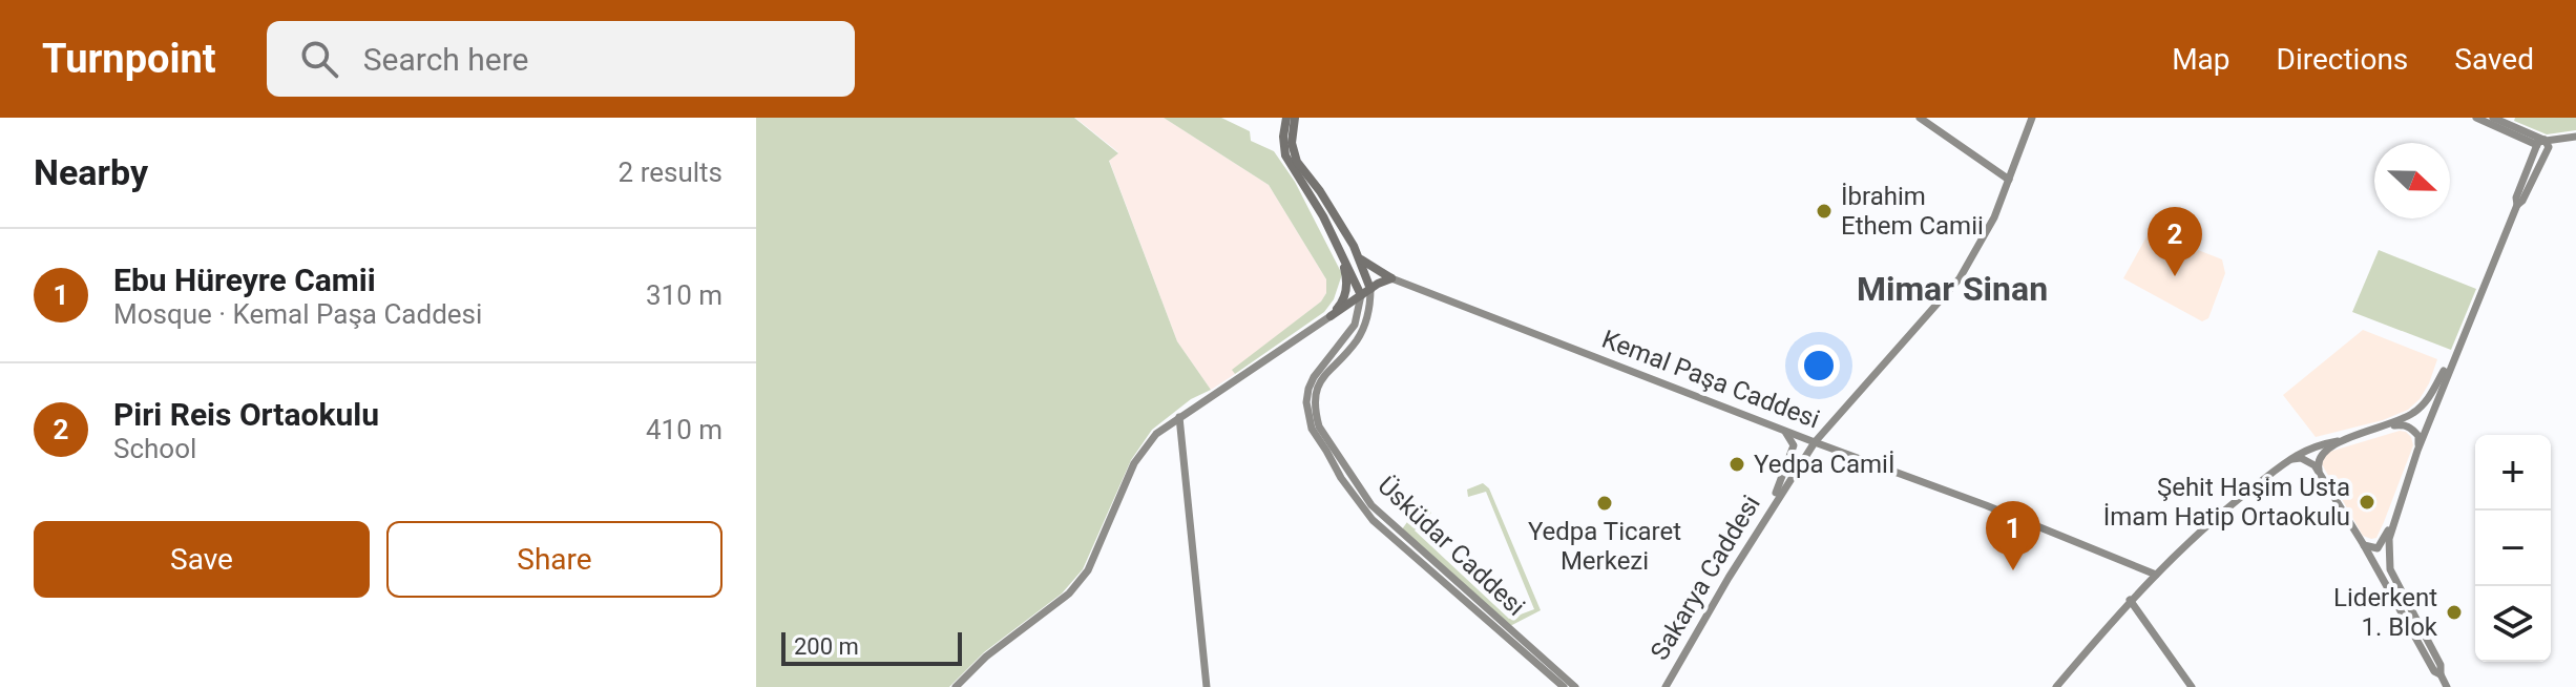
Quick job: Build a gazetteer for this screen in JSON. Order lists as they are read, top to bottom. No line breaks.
{"streets":{"main road":["Kemal Paşa Caddesi","Üsküdar Caddesi","Sakarya Caddesi"]},"crossings":[["Kemal Paşa Caddesi","Sakarya Caddesi"]],"districts":["Mimar Sinan"],"places":["İbrahim Ethem Camii","Yedpa Camiİ","Şehit Haşim Usta İmam Hatip Ortaokulu","Yedpa Ticaret Merkezi","Liderkent 1. Blok"],"scale_bar":"200 m","north":"right","page":{"header":"Turnpoint","search":"Search here","nav":["Map","Directions","Saved"],"heading":["Nearby","2 results"],"pins":["2","1"],"list":[{"mark":"1","name":"Ebu Hüreyre Camii","note":"Mosque · Kemal Paşa Caddesi","value":"310 m"},{"mark":"2","name":"Piri Reis Ortaokulu","note":"School","value":"410 m"}],"map_buttons":["+","−"],"buttons":["Save","Share"],"scale":"200 m"}}
